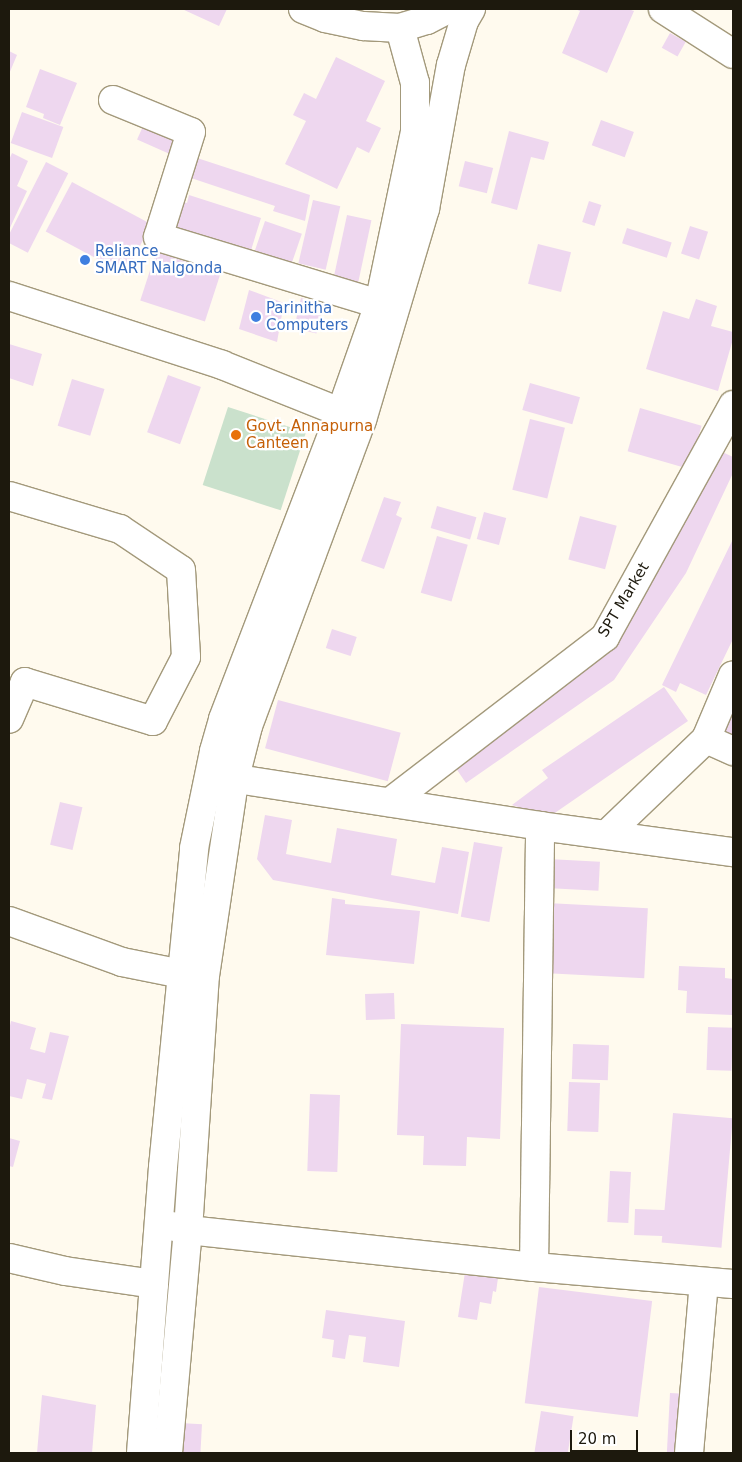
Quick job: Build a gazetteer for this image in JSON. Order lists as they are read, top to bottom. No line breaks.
{"streets":{"main road":["SPT Market"]},"places":["Reliance SMART Nalgonda","Parinitha Computers","Govt. Annapurna Canteen"],"scale_bar":"20 m"}
